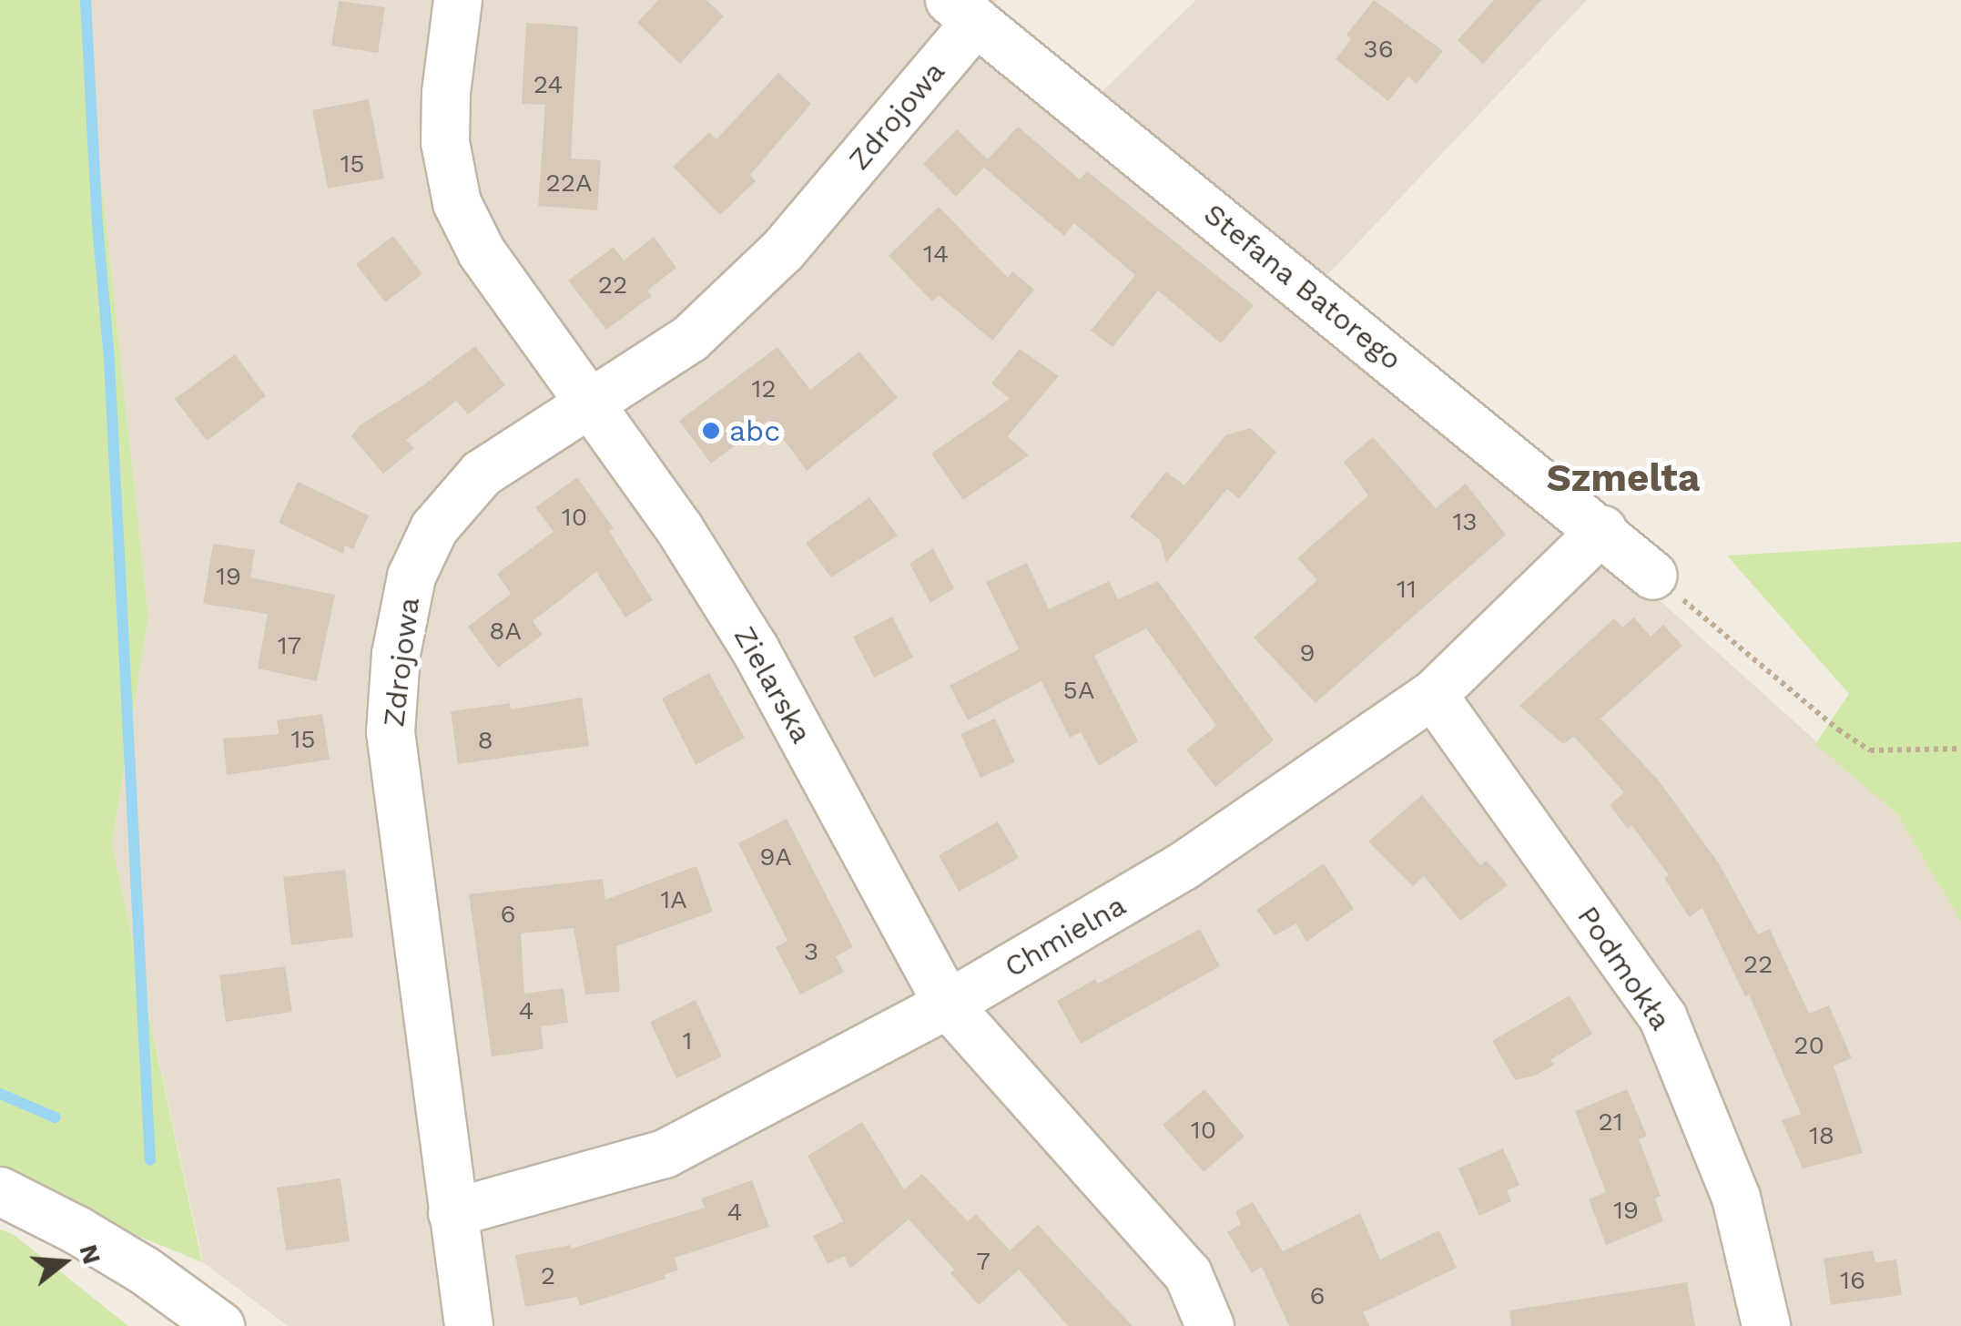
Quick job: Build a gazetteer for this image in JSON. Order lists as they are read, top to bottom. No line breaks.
{"streets":{"street":["Zdrojowa","Stefana Batorego","Zielarska","Chmielna","Podmokła"]},"crossings":[["Zdrojowa","Stefana Batorego"],["Zdrojowa","Zielarska"],["Zdrojowa","Chmielna"],["Stefana Batorego","Chmielna"],["Zielarska","Chmielna"],["Chmielna","Podmokła"]],"districts":["Szmelta"],"places":["abc"],"house_numbers":["36","24","15","22A","14","22","12","10","13","19","11","8A","17","9","5A","15","8","9A","1A","6","3","22","4","1","20","21","10","18","19","4","7","2","16","6"],"north":"right"}
